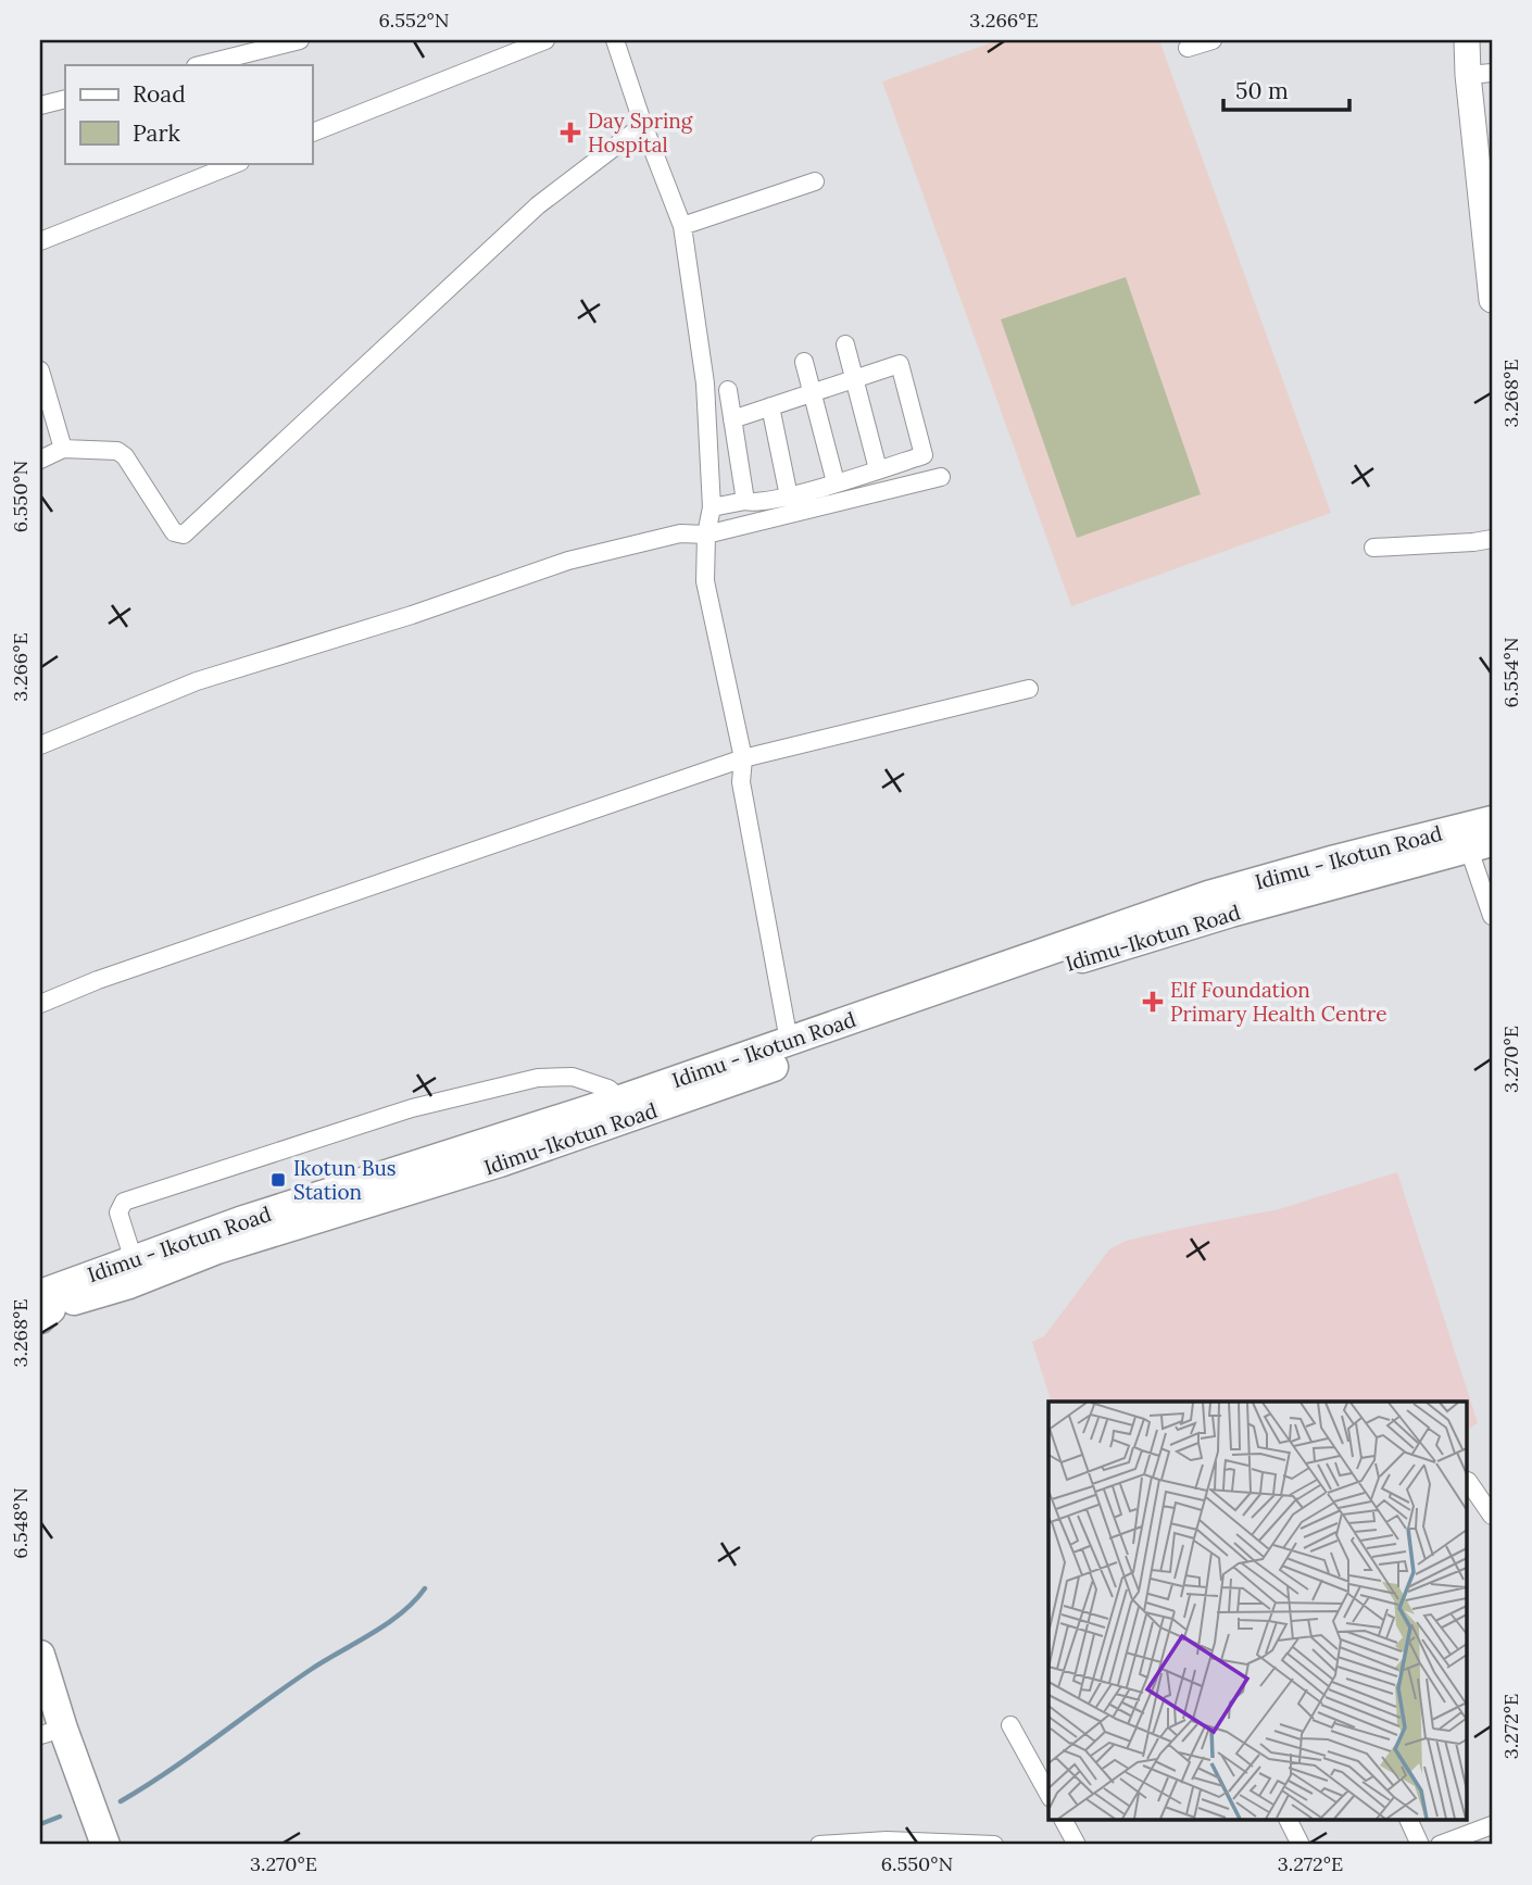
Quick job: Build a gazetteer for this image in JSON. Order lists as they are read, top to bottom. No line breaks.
{"streets":{"main road":["Idimu - Ikotun Road","Idimu-Ikotun Road"]},"crossings":[["Idimu - Ikotun Road","Idimu-Ikotun Road"]],"places":{"health":["Day Spring Hospital","Elf Foundation Primary Health Centre"],"transit":["Ikotun Bus Station"]},"legend":["Road","Park"],"scale_bar":"50 m","coordinates":["6.552°N","3.266°E","3.268°E","6.550°N","6.554°N","3.270°E","6.548°N","3.272°E"]}
